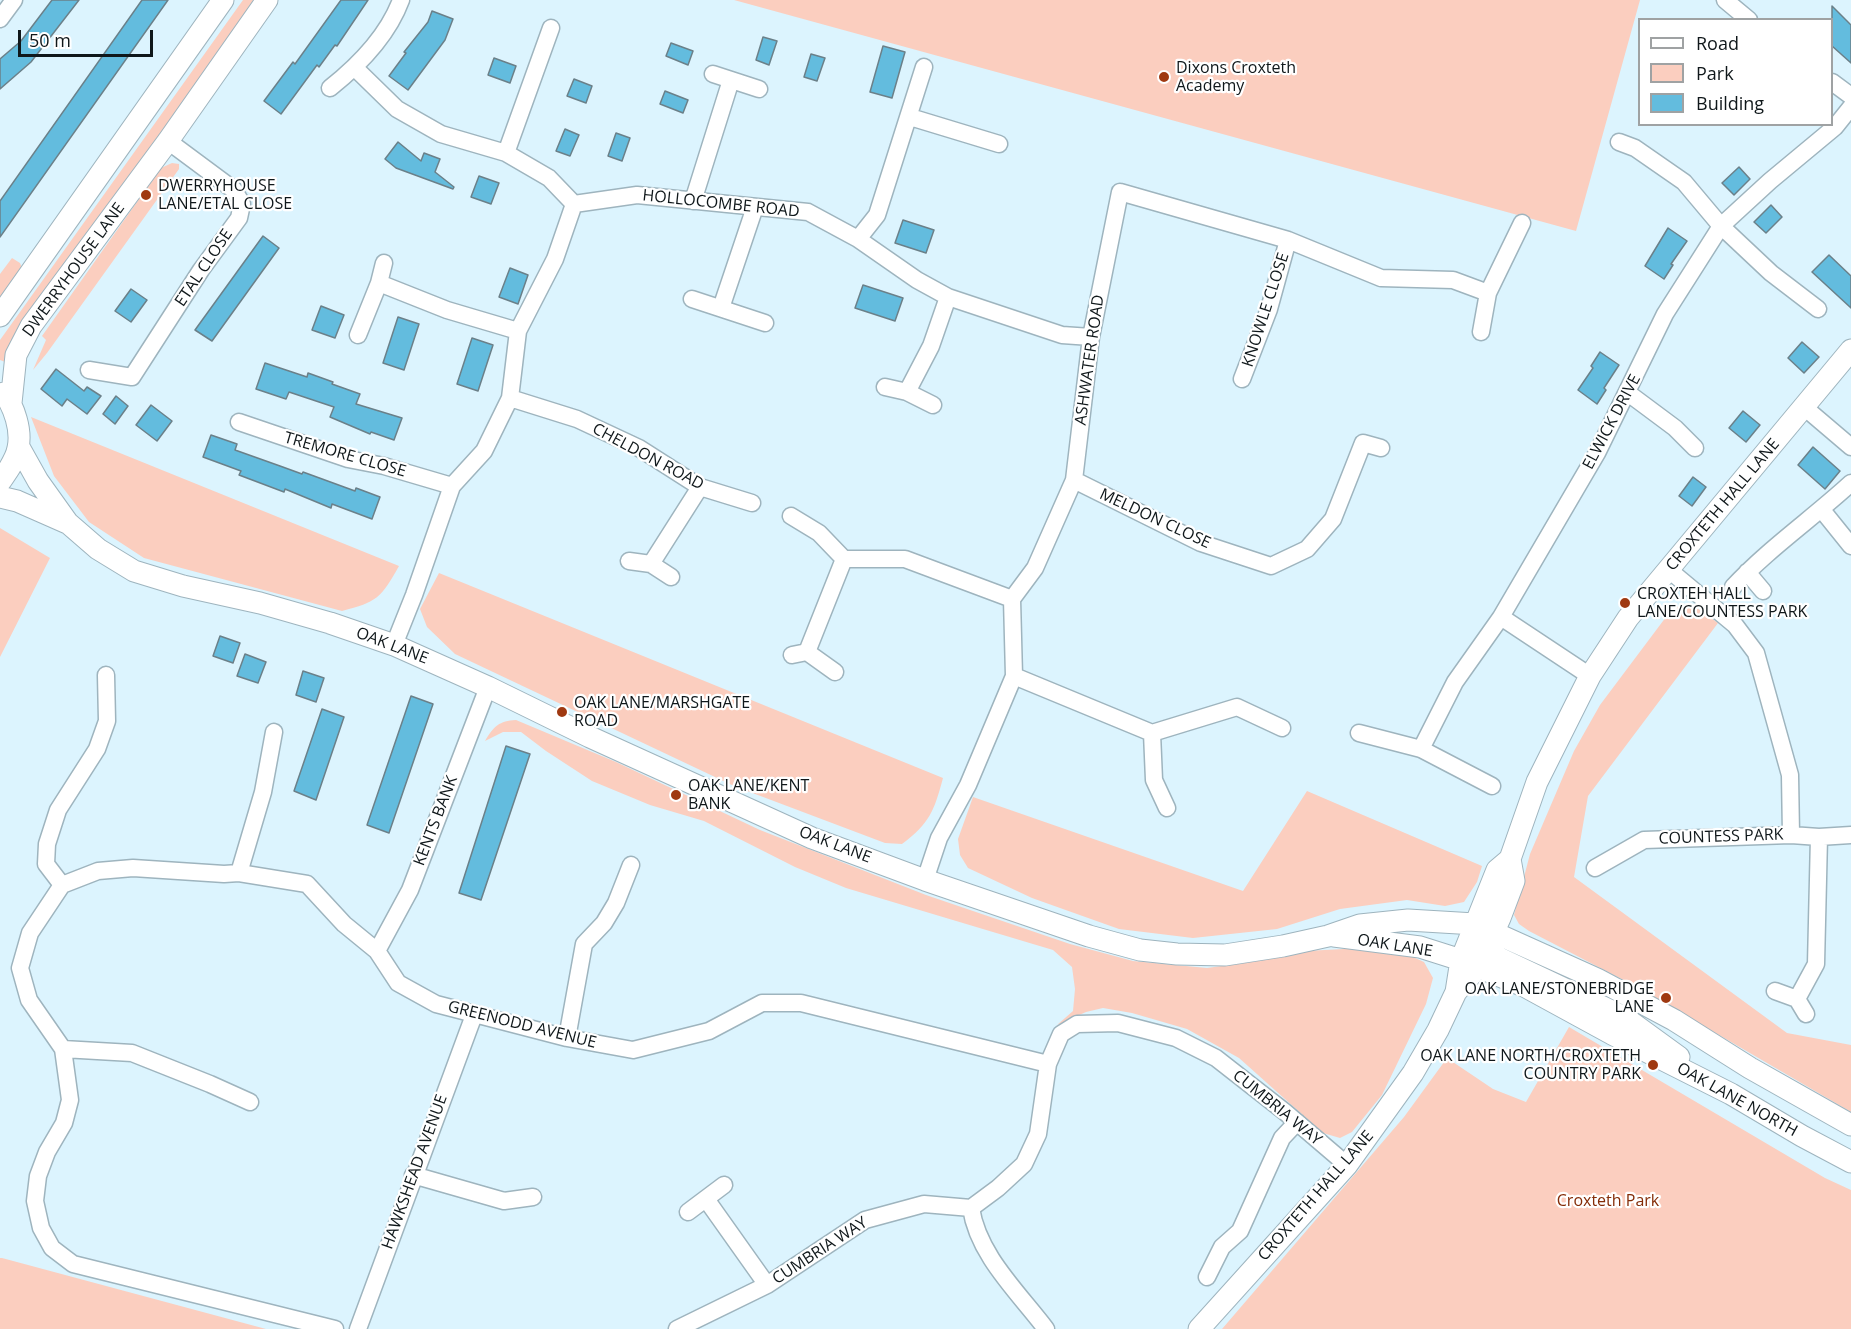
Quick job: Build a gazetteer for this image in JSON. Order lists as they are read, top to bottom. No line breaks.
{"streets":{"street":["HOLLOCOMBE ROAD","ETAL CLOSE","DWERRYHOUSE LANE","KNOWLE CLOSE","ASHWATER ROAD","ELWICK DRIVE","TREMORE CLOSE","CHELDON ROAD","CROXTETH HALL LANE","MELDON CLOSE","OAK LANE","KENTS BANK","COUNTESS PARK","GREENODD AVENUE","OAK LANE NORTH","CUMBRIA WAY","HAWKSHEAD AVENUE"]},"crossings":[["HOLLOCOMBE ROAD","ASHWATER ROAD"],["ETAL CLOSE","DWERRYHOUSE LANE"],["DWERRYHOUSE LANE","OAK LANE"],["KNOWLE CLOSE","ASHWATER ROAD"],["ASHWATER ROAD","MELDON CLOSE"],["CROXTETH HALL LANE","OAK LANE"],["CROXTETH HALL LANE","OAK LANE NORTH"],["CROXTETH HALL LANE","CUMBRIA WAY"],["OAK LANE","KENTS BANK"],["OAK LANE","OAK LANE NORTH"],["KENTS BANK","GREENODD AVENUE"],["GREENODD AVENUE","CUMBRIA WAY"],["GREENODD AVENUE","HAWKSHEAD AVENUE"]],"parks":["Croxteth Park"],"places":["Dixons Croxteth Academy","DWERRYHOUSE LANE/ETAL CLOSE","CROXTEH HALL LANE/COUNTESS PARK","OAK LANE/MARSHGATE ROAD","OAK LANE/KENT BANK","OAK LANE/STONEBRIDGE LANE","OAK LANE NORTH/CROXTETH COUNTRY PARK"],"legend":["Road","Park","Building"],"scale_bar":"50 m"}
